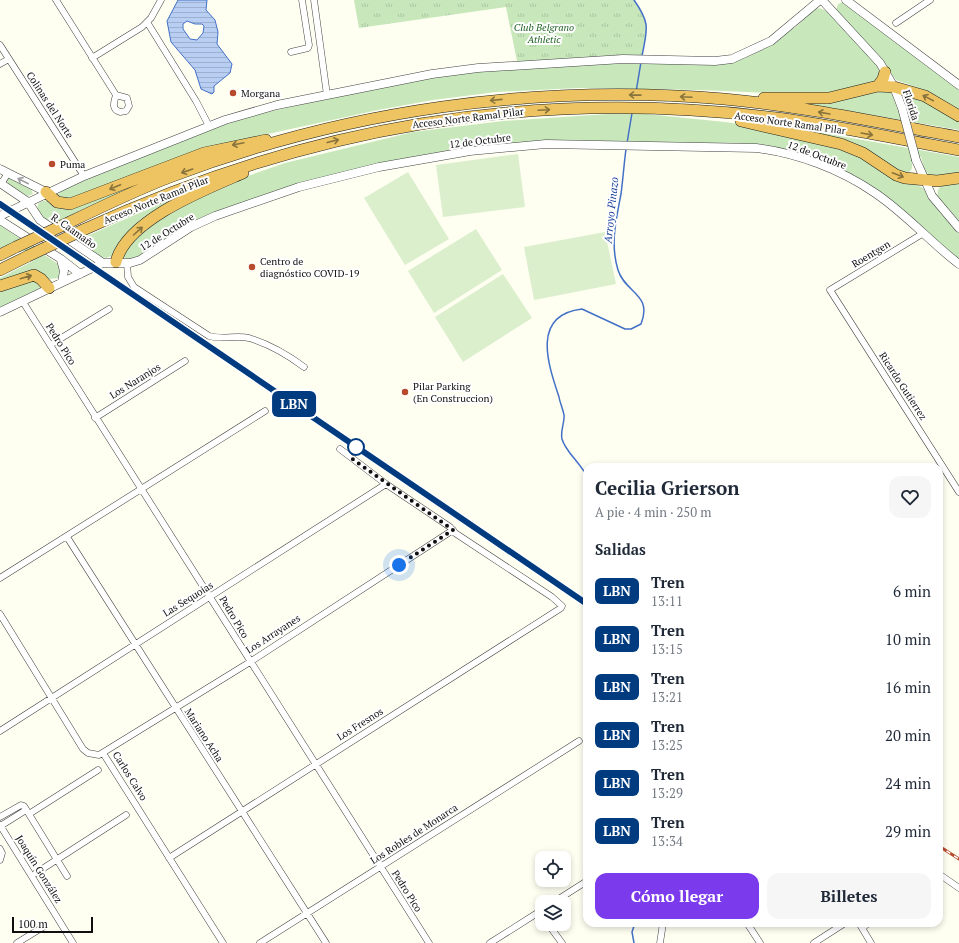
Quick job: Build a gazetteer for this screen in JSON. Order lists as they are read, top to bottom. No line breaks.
{"streets":{"highway":["Acceso Norte Ramal Pilar"],"street":["Colinas del Norte","Florida","12 de Octubre","R. Caamaño","Roentgen","Pedro Pico","Los Naranjos","Ricardo Gutierrez","Las Sequoias","Los Arrayanes","Los Fresnos","Mariano Acha","Carlos Calvo","Los Robles de Monarca","Joaquín González"]},"crossings":[["12 de Octubre","R. Caamaño"],["12 de Octubre","Roentgen"],["12 de Octubre","Pedro Pico"],["Roentgen","Ricardo Gutierrez"],["Pedro Pico","Los Naranjos"],["Pedro Pico","Las Sequoias"],["Pedro Pico","Los Arrayanes"],["Pedro Pico","Los Fresnos"],["Pedro Pico","Los Robles de Monarca"],["Las Sequoias","Mariano Acha"],["Las Sequoias","Carlos Calvo"],["Los Arrayanes","Los Fresnos"],["Los Arrayanes","Mariano Acha"],["Los Arrayanes","Carlos Calvo"],["Los Fresnos","Mariano Acha"],["Los Fresnos","Carlos Calvo"],["Mariano Acha","Los Robles de Monarca"]],"water":["Arroyo Pinazo"],"parks":["Club Belgrano Athletic"],"places":["Morgana","Puma","Centro de diagnóstico COVID-19","Pilar Parking (En Construccion)"],"scale_bar":"100 m","page":{"on_map":"LBN","heading":[["Cecilia Grierson","A pie · 4 min · 250 m"],"Salidas"],"list":[{"mark":"LBN","name":"Tren","note":"13:11","value":"6 min"},{"mark":"LBN","name":"Tren","note":"13:15","value":"10 min"},{"mark":"LBN","name":"Tren","note":"13:21","value":"16 min"},{"mark":"LBN","name":"Tren","note":"13:25","value":"20 min"},{"mark":"LBN","name":"Tren","note":"13:29","value":"24 min"},{"mark":"LBN","name":"Tren","note":"13:34","value":"29 min"}],"buttons":["Cómo llegar","Billetes"],"scale":"100 m"}}
